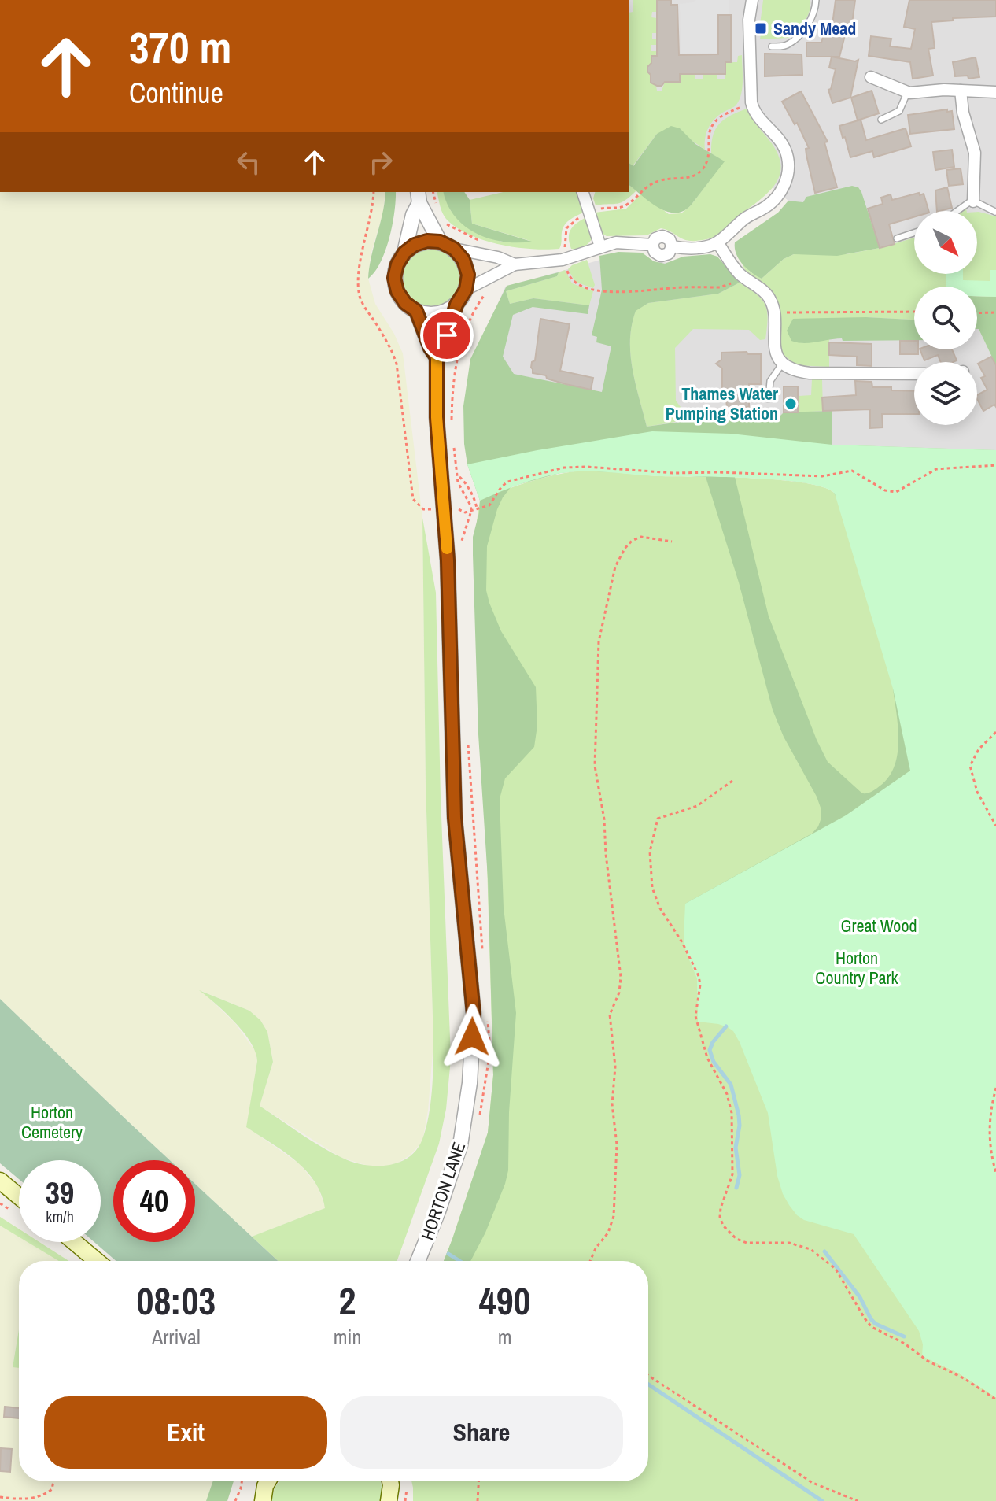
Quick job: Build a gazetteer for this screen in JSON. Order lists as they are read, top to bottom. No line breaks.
{"streets":{"street":["HORTON LANE"]},"parks":["Great Wood","Horton Country Park","Horton Cemetery"],"places":{"transit":["Sandy Mead"],"other":["Thames Water Pumping Station"]},"north":"bottom right","page":{"turn":["370 m","Continue"],"speed":"39 km/h","limit":"40","eta":["08:03","Arrival","2","min","490","m"],"buttons":["Exit","Share"]}}
